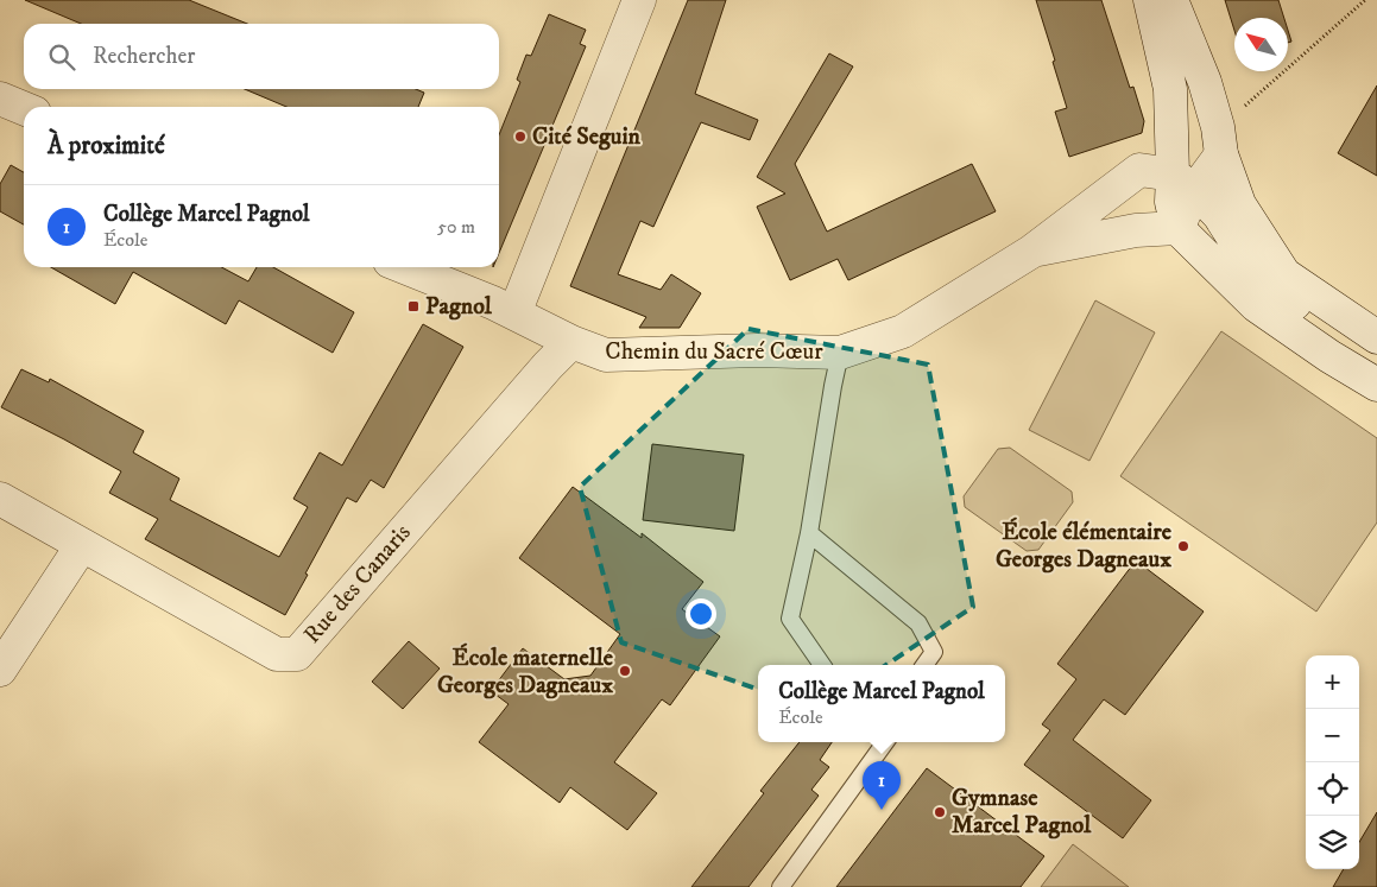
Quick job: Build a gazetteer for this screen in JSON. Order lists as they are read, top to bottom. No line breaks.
{"streets":{"street":["Chemin du Sacré Cœur","Rue des Canaris"]},"crossings":[["Chemin du Sacré Cœur","Rue des Canaris"]],"places":{"other":["Cité Seguin","École élémentaire Georges Dagneaux","École maternelle Georges Dagneaux","Gymnase Marcel Pagnol"],"transit":["Pagnol"]},"north":"top left","page":{"search":"Rechercher","heading":"À proximité","list":[{"mark":"1","name":"Collège Marcel Pagnol","note":"École","value":"50 m"}],"map_buttons":["+","−"],"popup":["Collège Marcel Pagnol","École"],"pins":"1"}}
